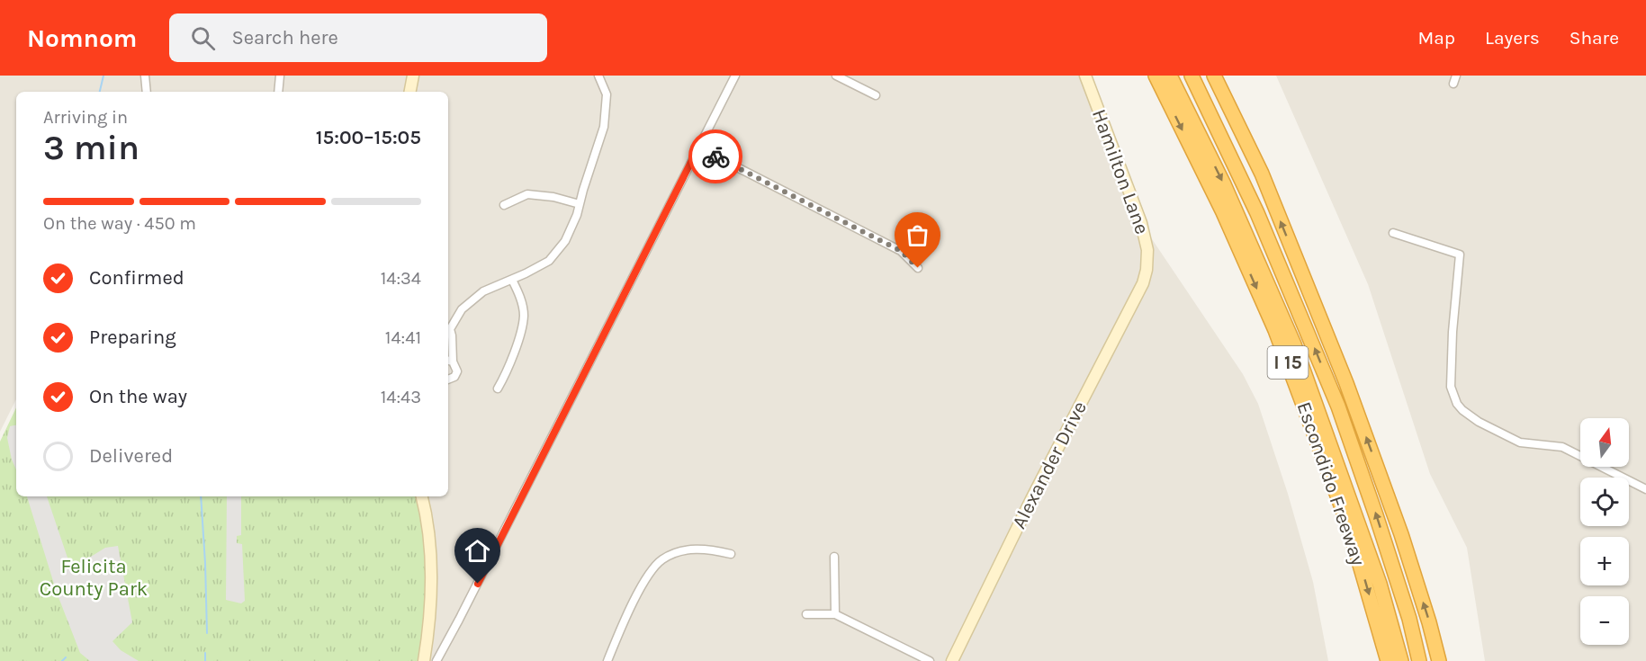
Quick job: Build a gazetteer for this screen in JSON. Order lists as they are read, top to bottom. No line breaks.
{"streets":{"highway":["I 15","Escondido Freeway"],"street":["Hamilton Lane","Alexander Drive"]},"crossings":[["Hamilton Lane","Alexander Drive"]],"parks":["Felicita County Park"],"north":"top","page":{"header":"Nomnom","search":"Search here","nav":["Map","Layers","Share"],"heading":["3 min","Arriving in","15:00–15:05"],"bar":"On the way · 450 m","list":[["Confirmed","14:34"],["Preparing","14:41"],["On the way","14:43"],"Delivered"],"map_buttons":["+","−"]}}
